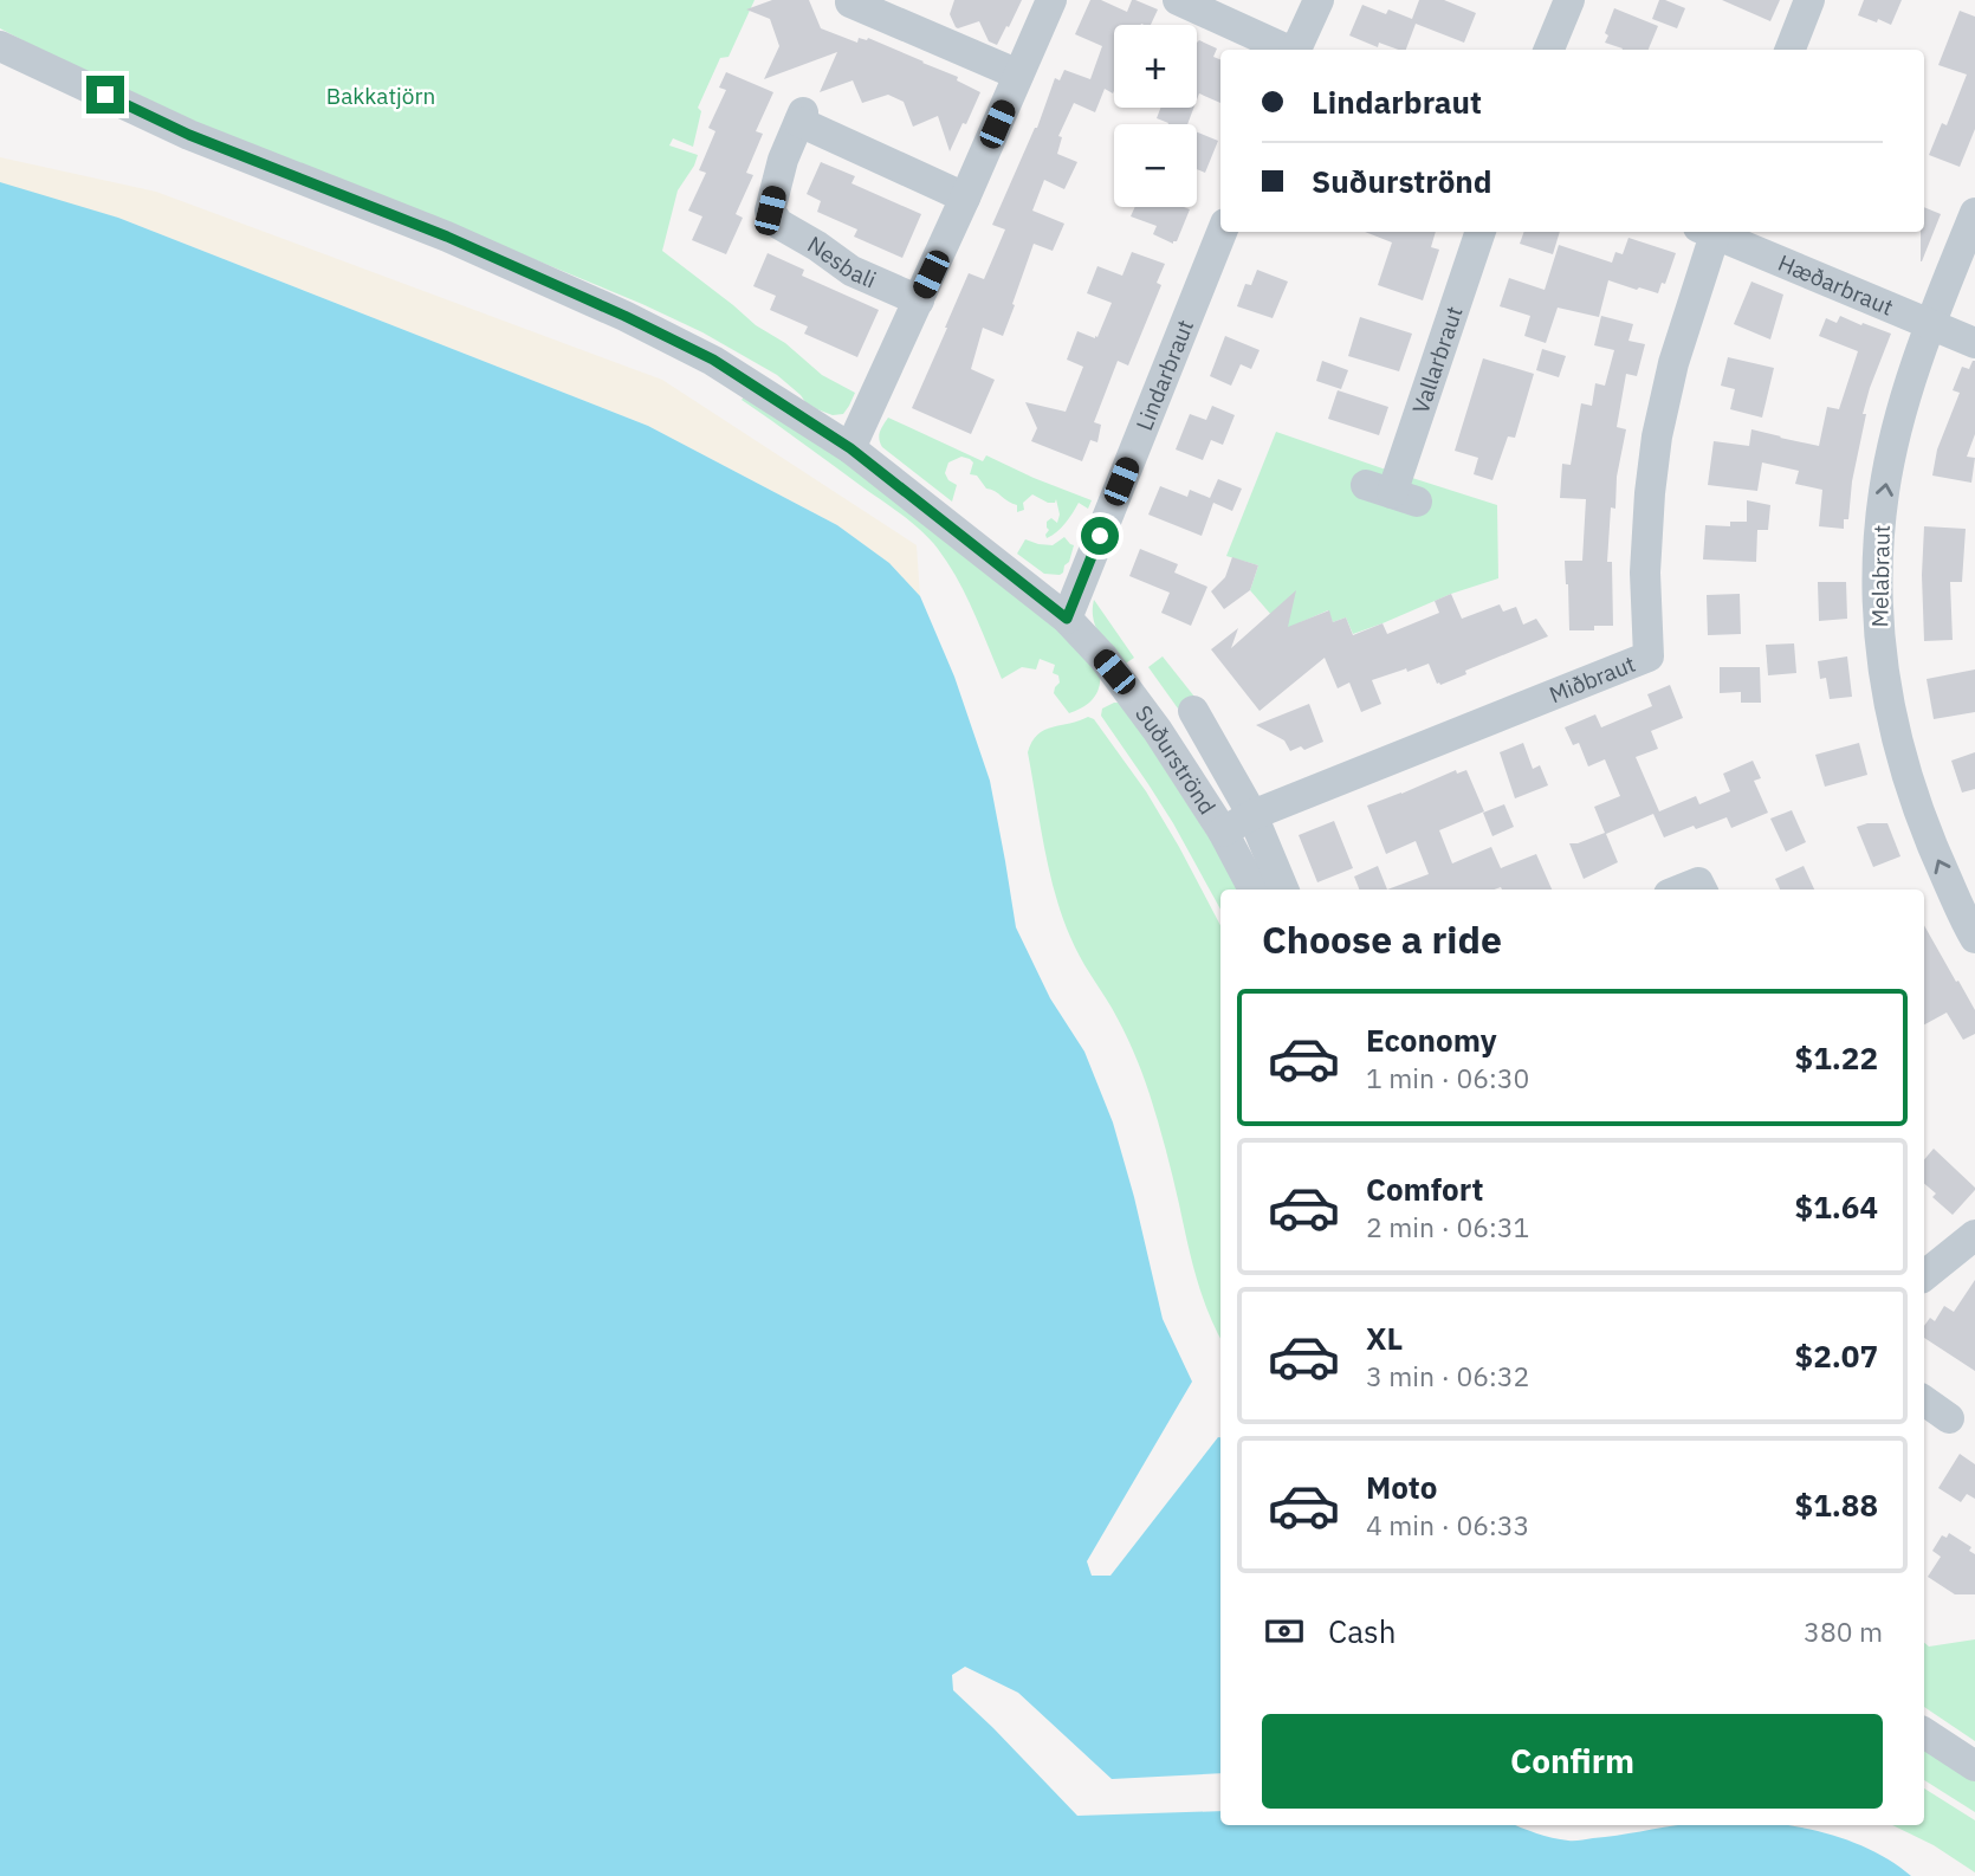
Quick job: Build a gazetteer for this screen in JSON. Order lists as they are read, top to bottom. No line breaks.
{"streets":{"street":["Nesbali","Hæðarbraut","Vallarbraut","Lindarbraut","Melabraut","Miðbraut","Suðurströnd"]},"crossings":[["Hæðarbraut","Melabraut"],["Lindarbraut","Suðurströnd"],["Miðbraut","Suðurströnd"]],"one_way":["Melabraut"],"parks":["Bakkatjörn"],"page":{"map_buttons":["+","−"],"banner":["Lindarbraut","Suðurströnd"],"heading":"Choose a ride","list":[{"name":"Economy","note":"1 min · 06:30","value":"$1.22"},{"name":"Comfort","note":"2 min · 06:31","value":"$1.64"},{"name":"XL","note":"3 min · 06:32","value":"$2.07"},{"name":"Moto","note":"4 min · 06:33","value":"$1.88"}],"pay":["Cash","380 m"],"buttons":"Confirm"}}
